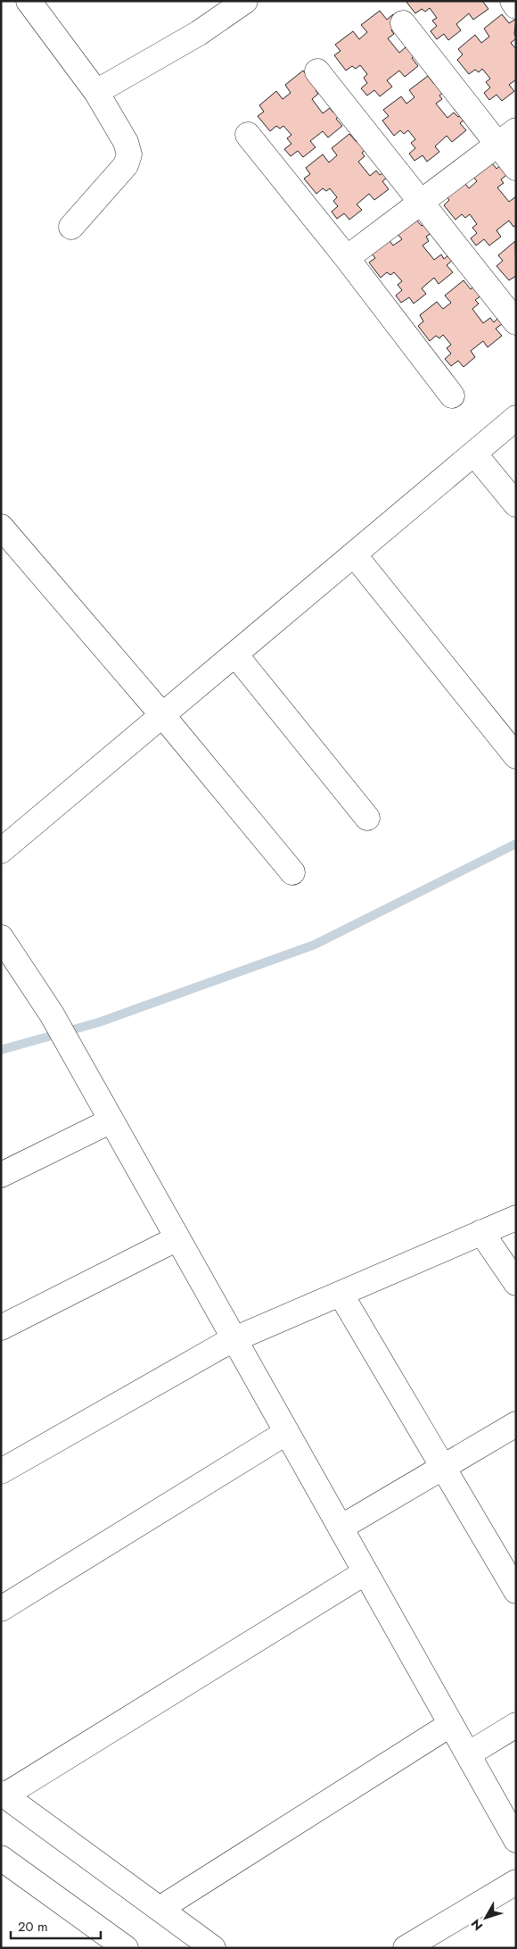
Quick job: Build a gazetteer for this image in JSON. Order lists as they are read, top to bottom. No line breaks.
{"scale_bar":"20 m","north":"bottom left"}
